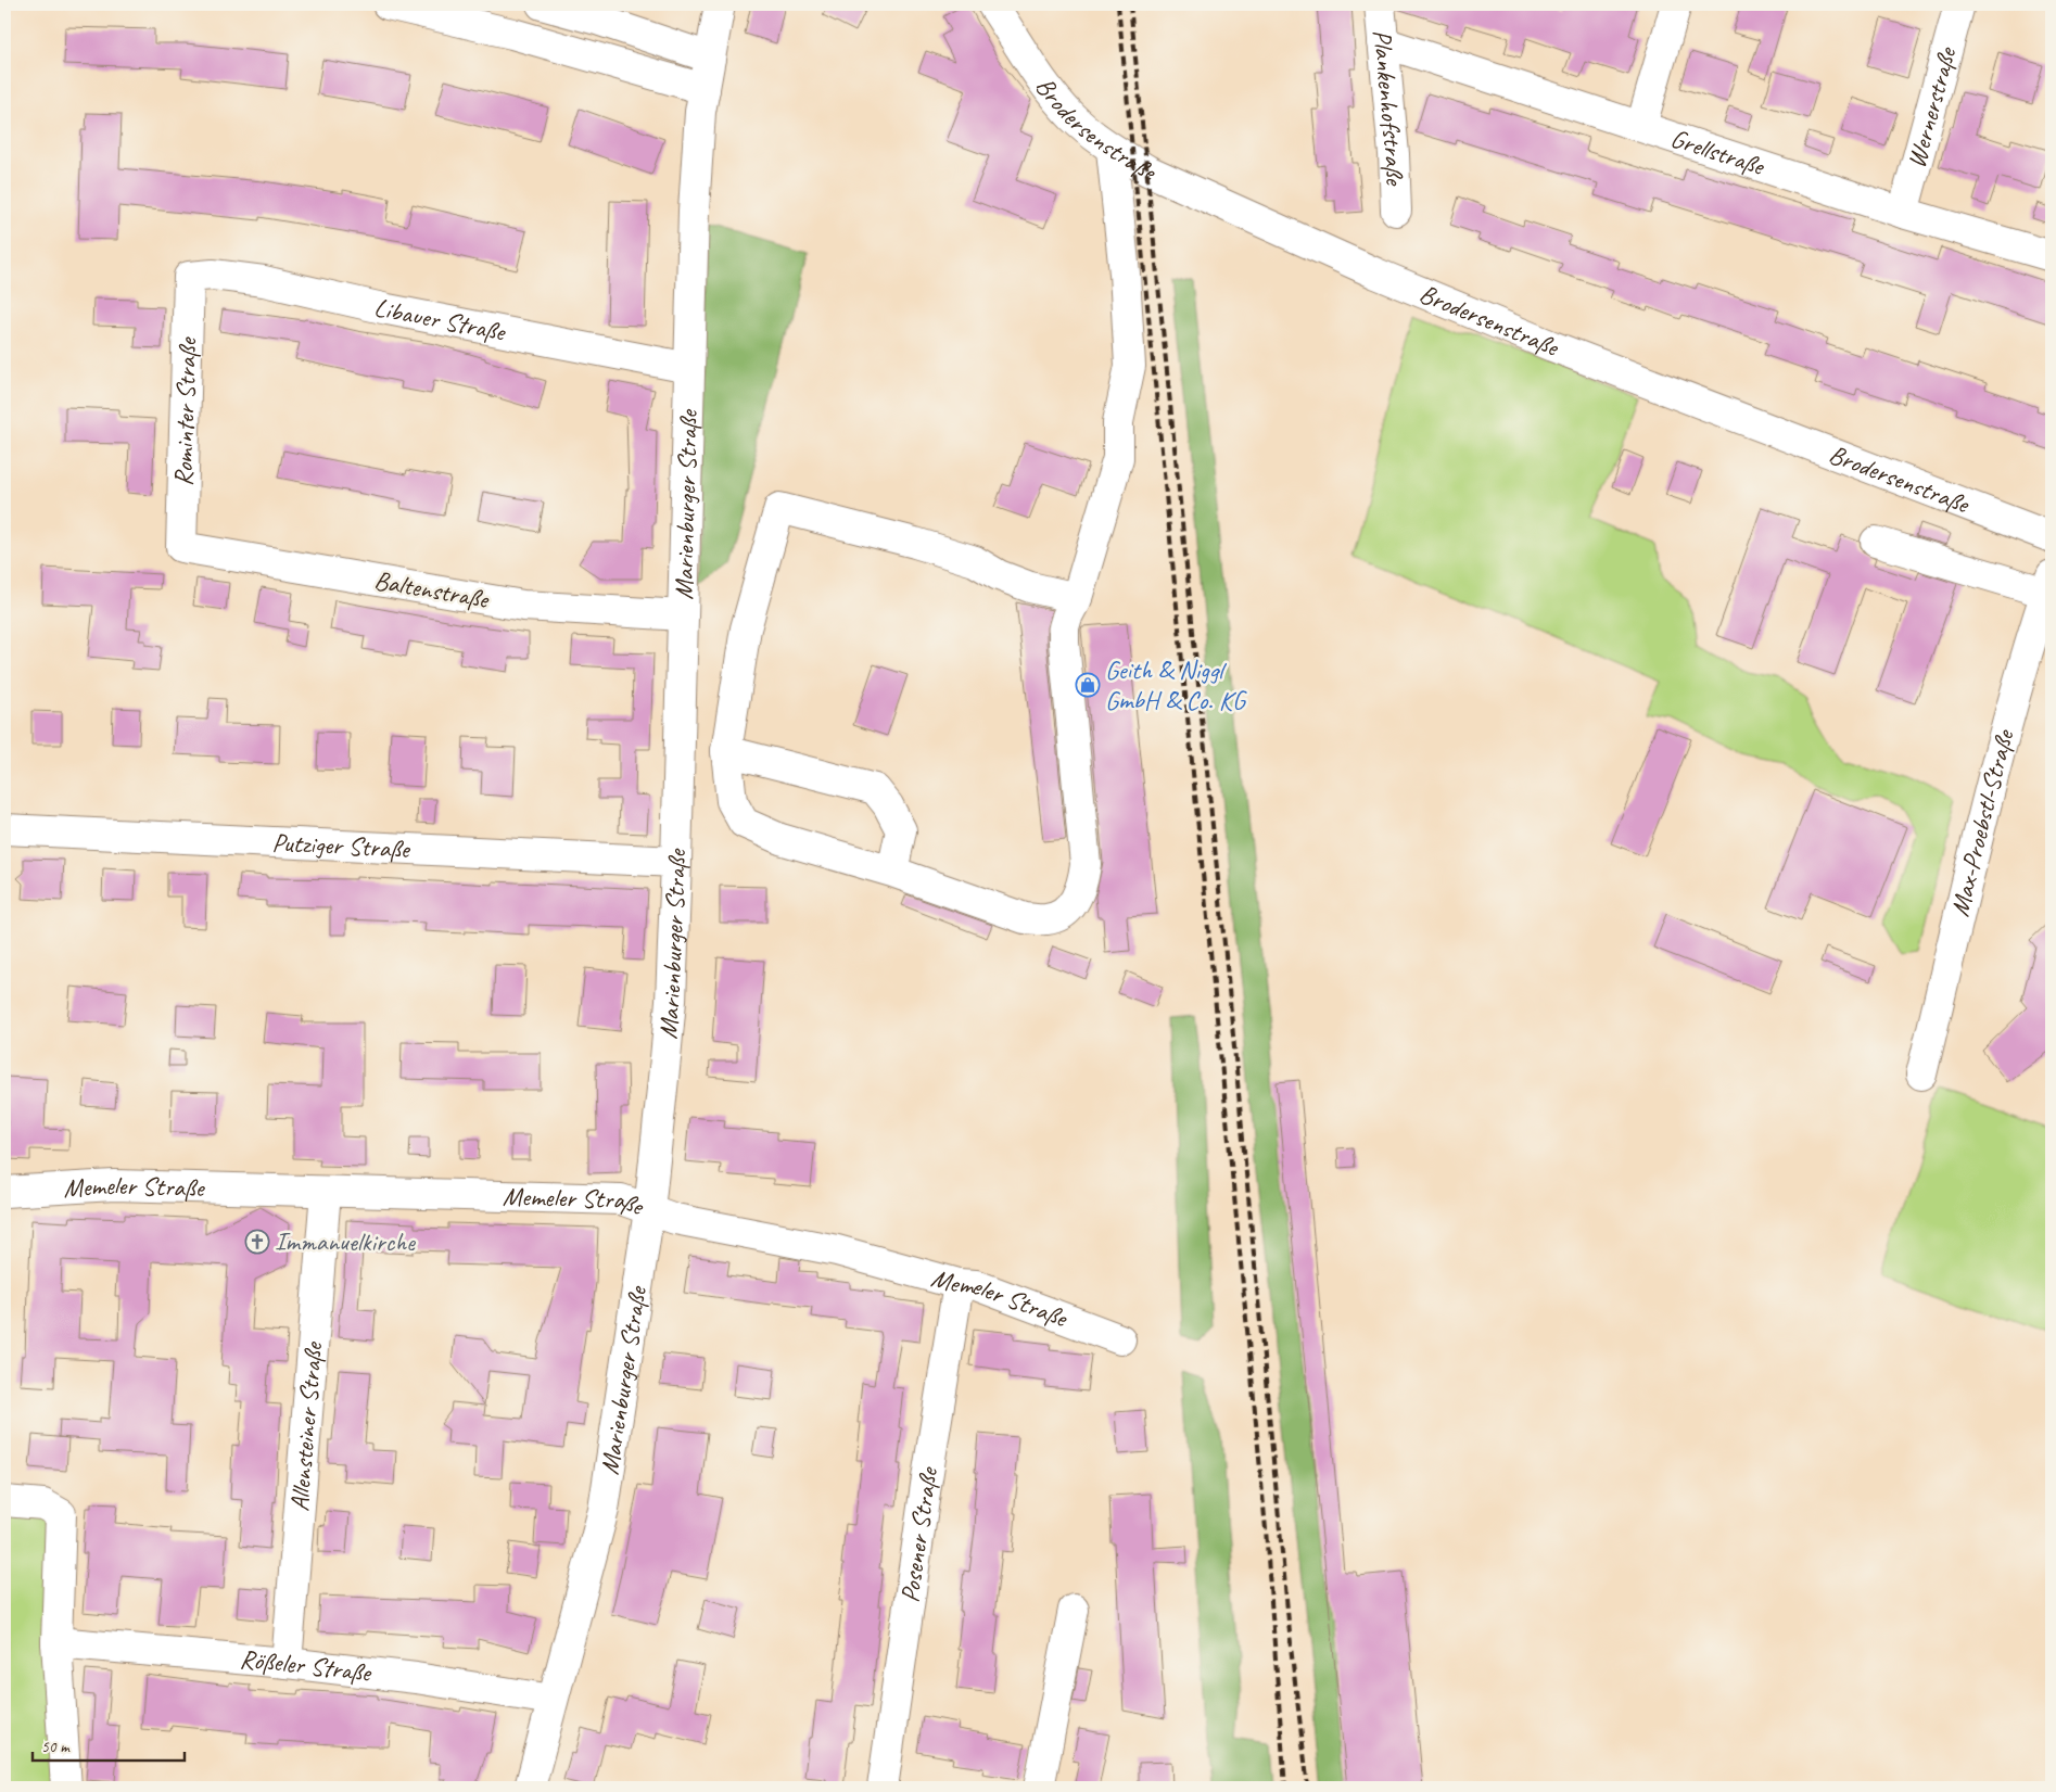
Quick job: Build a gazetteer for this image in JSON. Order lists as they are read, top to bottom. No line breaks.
{"streets":{"street":["Plankenhofstraße","Wernerstraße","Brodersenstraße","Grellstraße","Libauer Straße","Rominter Straße","Marienburger Straße","Baltenstraße","Max-Proebstl-Straße","Putziger Straße","Memeler Straße","Allensteiner Straße","Posener Straße","Rößeler Straße"]},"crossings":[["Plankenhofstraße","Grellstraße"],["Wernerstraße","Grellstraße"],["Libauer Straße","Rominter Straße"],["Libauer Straße","Marienburger Straße"],["Rominter Straße","Baltenstraße"],["Marienburger Straße","Baltenstraße"],["Marienburger Straße","Putziger Straße"],["Marienburger Straße","Memeler Straße"],["Marienburger Straße","Rößeler Straße"],["Memeler Straße","Allensteiner Straße"],["Memeler Straße","Posener Straße"],["Allensteiner Straße","Rößeler Straße"]],"places":{"shop":["Geith & Niggl GmbH & Co. KG"],"church":["Immanuelkirche"]},"scale_bar":"50 m"}
